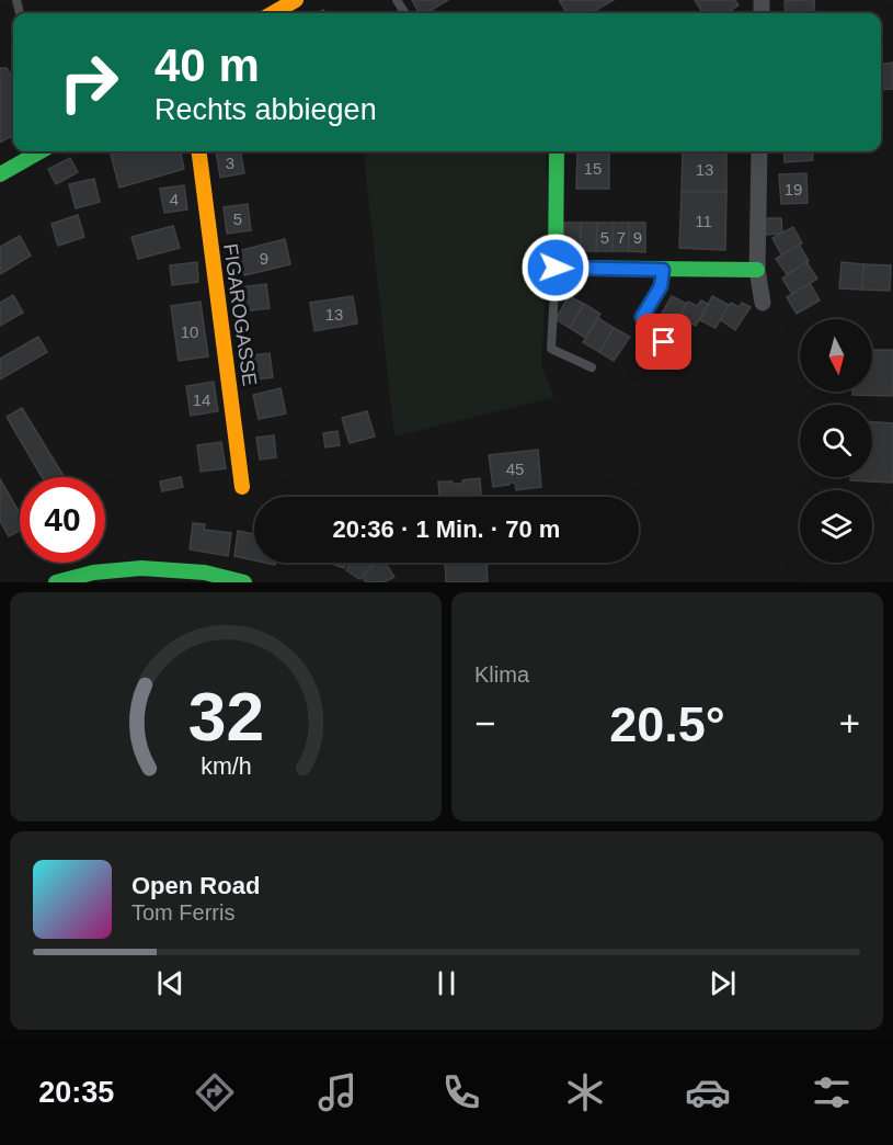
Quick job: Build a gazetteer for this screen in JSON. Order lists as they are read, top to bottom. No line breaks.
{"streets":{"street":["FIGAROGASSE"]},"house_numbers":["3","15","13","19","4","5","11","5","7","9","9","13","10","14","45"],"north":"bottom","page":{"turn":["40 m","Rechts abbiegen"],"limit":"40","trip":"20:36 · 1 Min. · 70 m","tile":"Klima","heat":["−","20.5°","+"],"song":["Open Road","Tom Ferris"],"tabs":"20:35","gauge":["32","km/h"]}}
